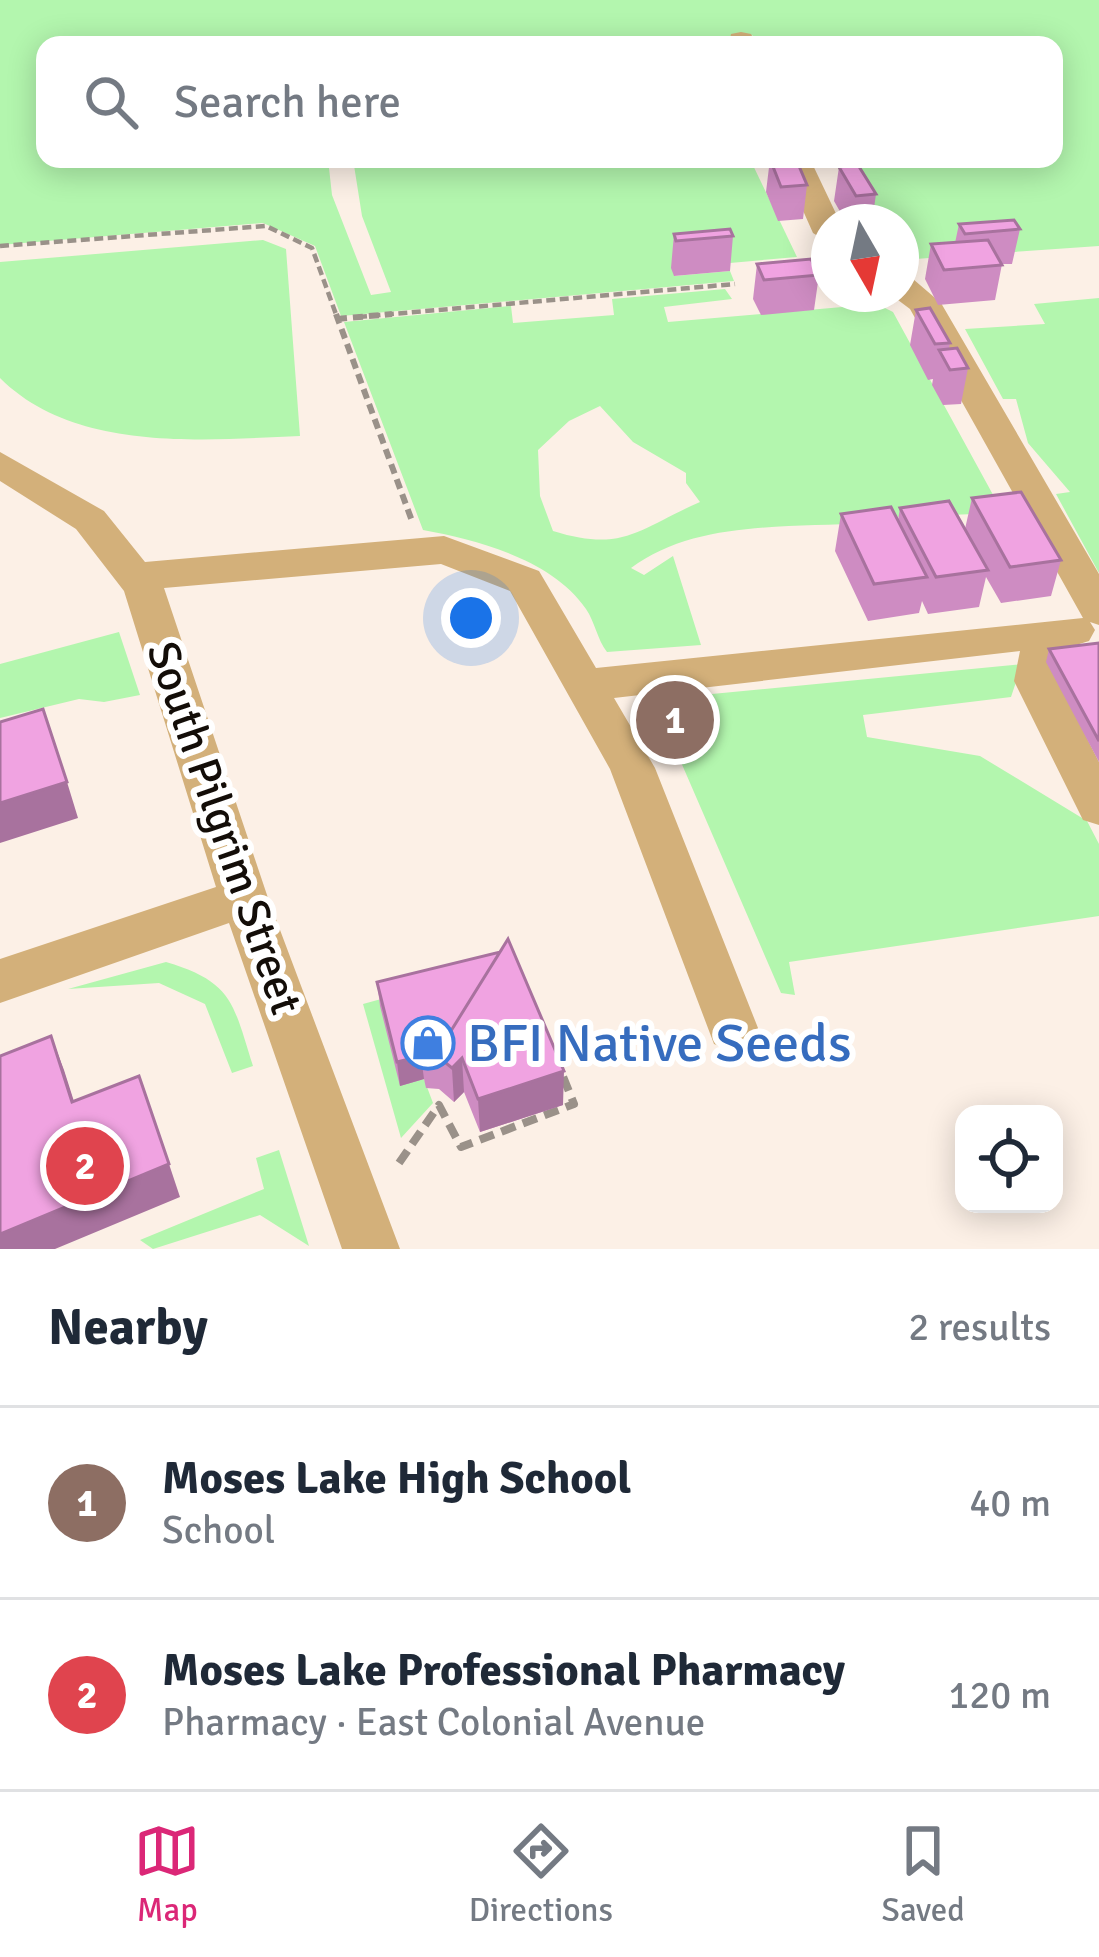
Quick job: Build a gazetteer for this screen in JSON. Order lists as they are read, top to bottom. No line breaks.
{"streets":{"street":["South Pilgrim Street"]},"places":{"shop":["BFI Native Seeds"]},"north":"bottom","page":{"search":"Search here","pins":["1","2"],"heading":["Nearby","2 results"],"list":[{"mark":"1","name":"Moses Lake High School","note":"School","value":"40 m"},{"mark":"2","name":"Moses Lake Professional Pharmacy","note":"Pharmacy · East Colonial Avenue","value":"120 m"}],"nav":["Map","Directions","Saved"]}}
